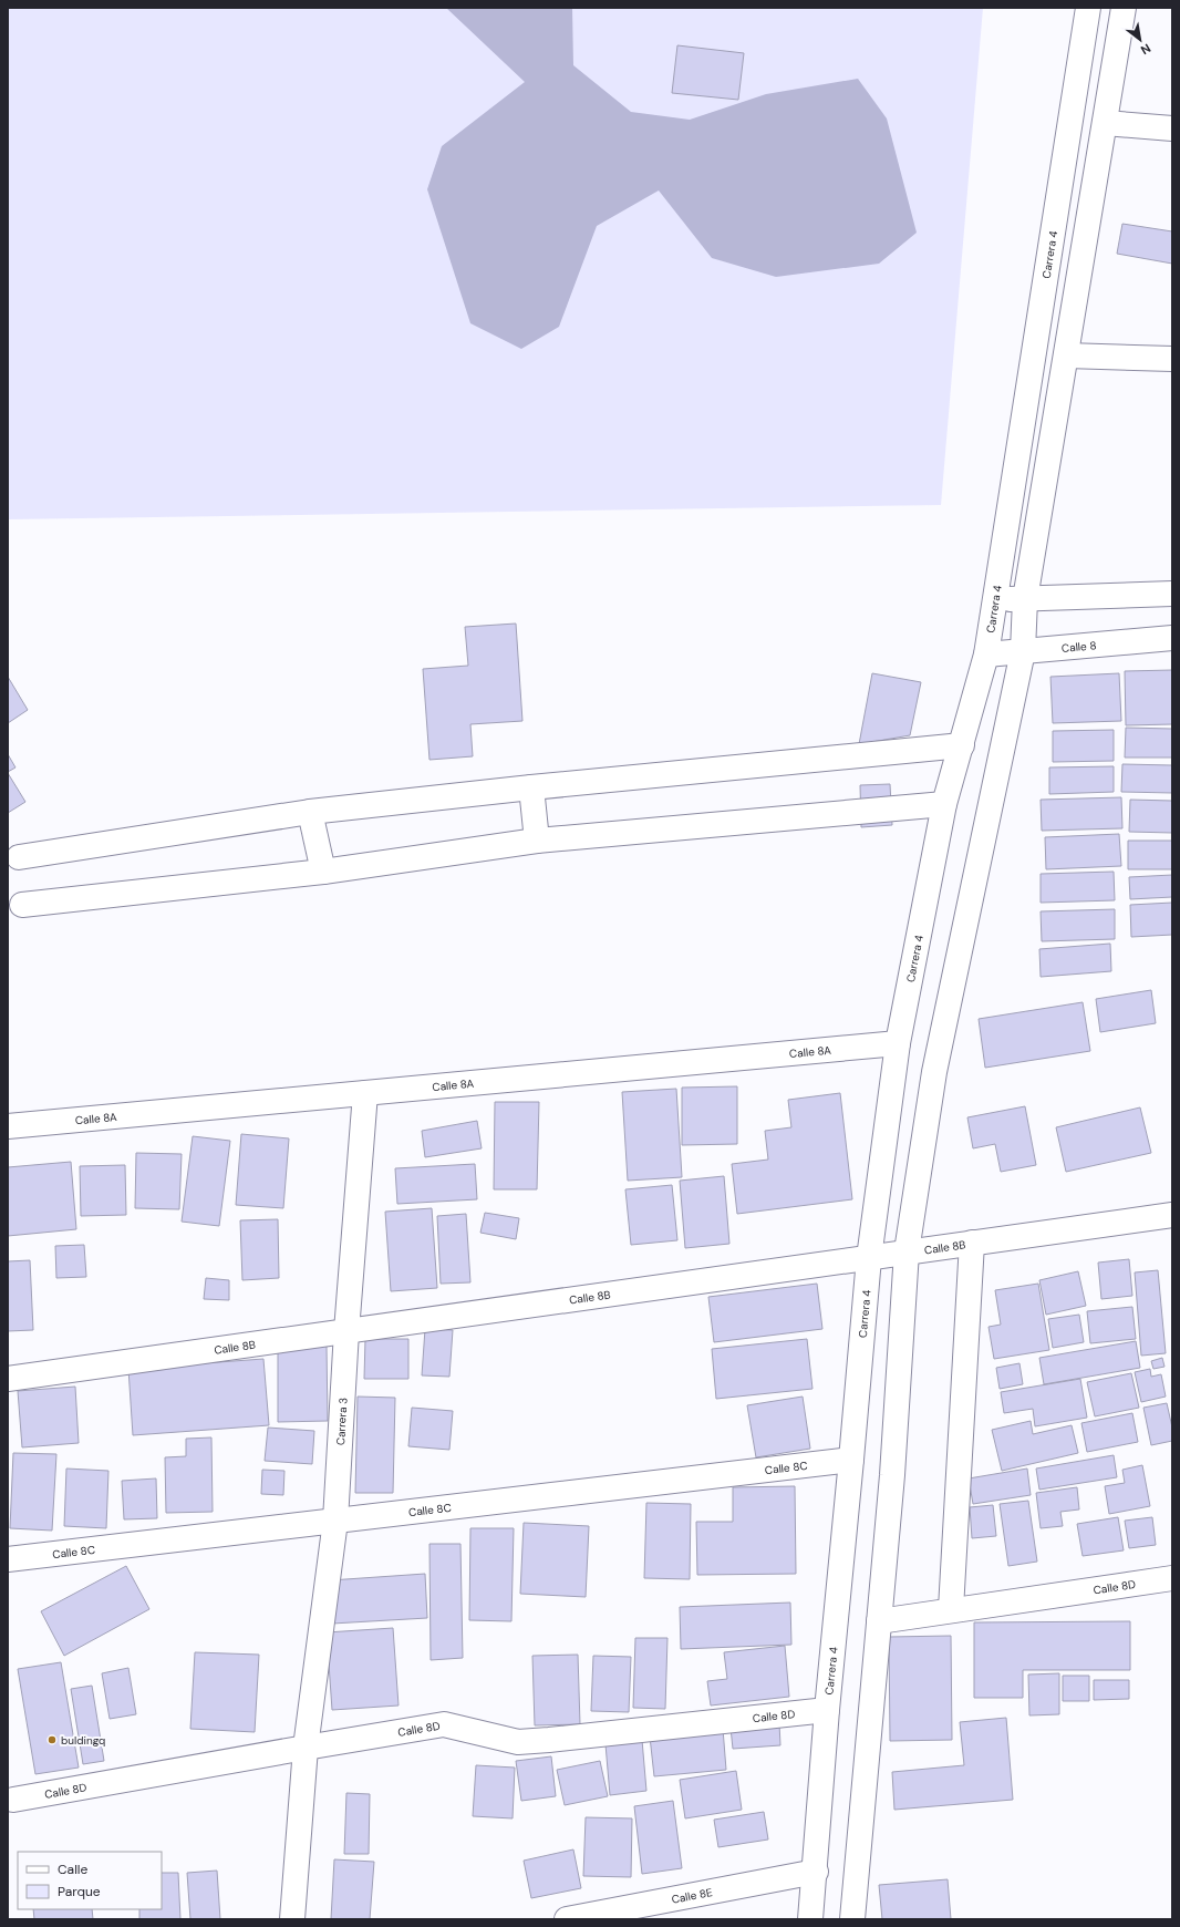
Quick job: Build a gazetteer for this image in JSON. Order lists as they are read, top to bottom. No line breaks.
{"streets":{"street":["Carrera 4","Calle 8","Calle 8A","Calle 8B","Carrera 3","Calle 8C","Calle 8D","Calle 8E"]},"crossings":[["Carrera 4","Calle 8"],["Carrera 4","Calle 8A"],["Carrera 4","Calle 8B"],["Carrera 4","Calle 8C"],["Carrera 4","Calle 8D"],["Carrera 4","Calle 8E"],["Calle 8A","Carrera 3"],["Calle 8B","Carrera 3"],["Carrera 3","Calle 8C"],["Carrera 3","Calle 8D"]],"places":["buldingq"],"legend":["Calle","Parque"],"north":"bottom right"}
